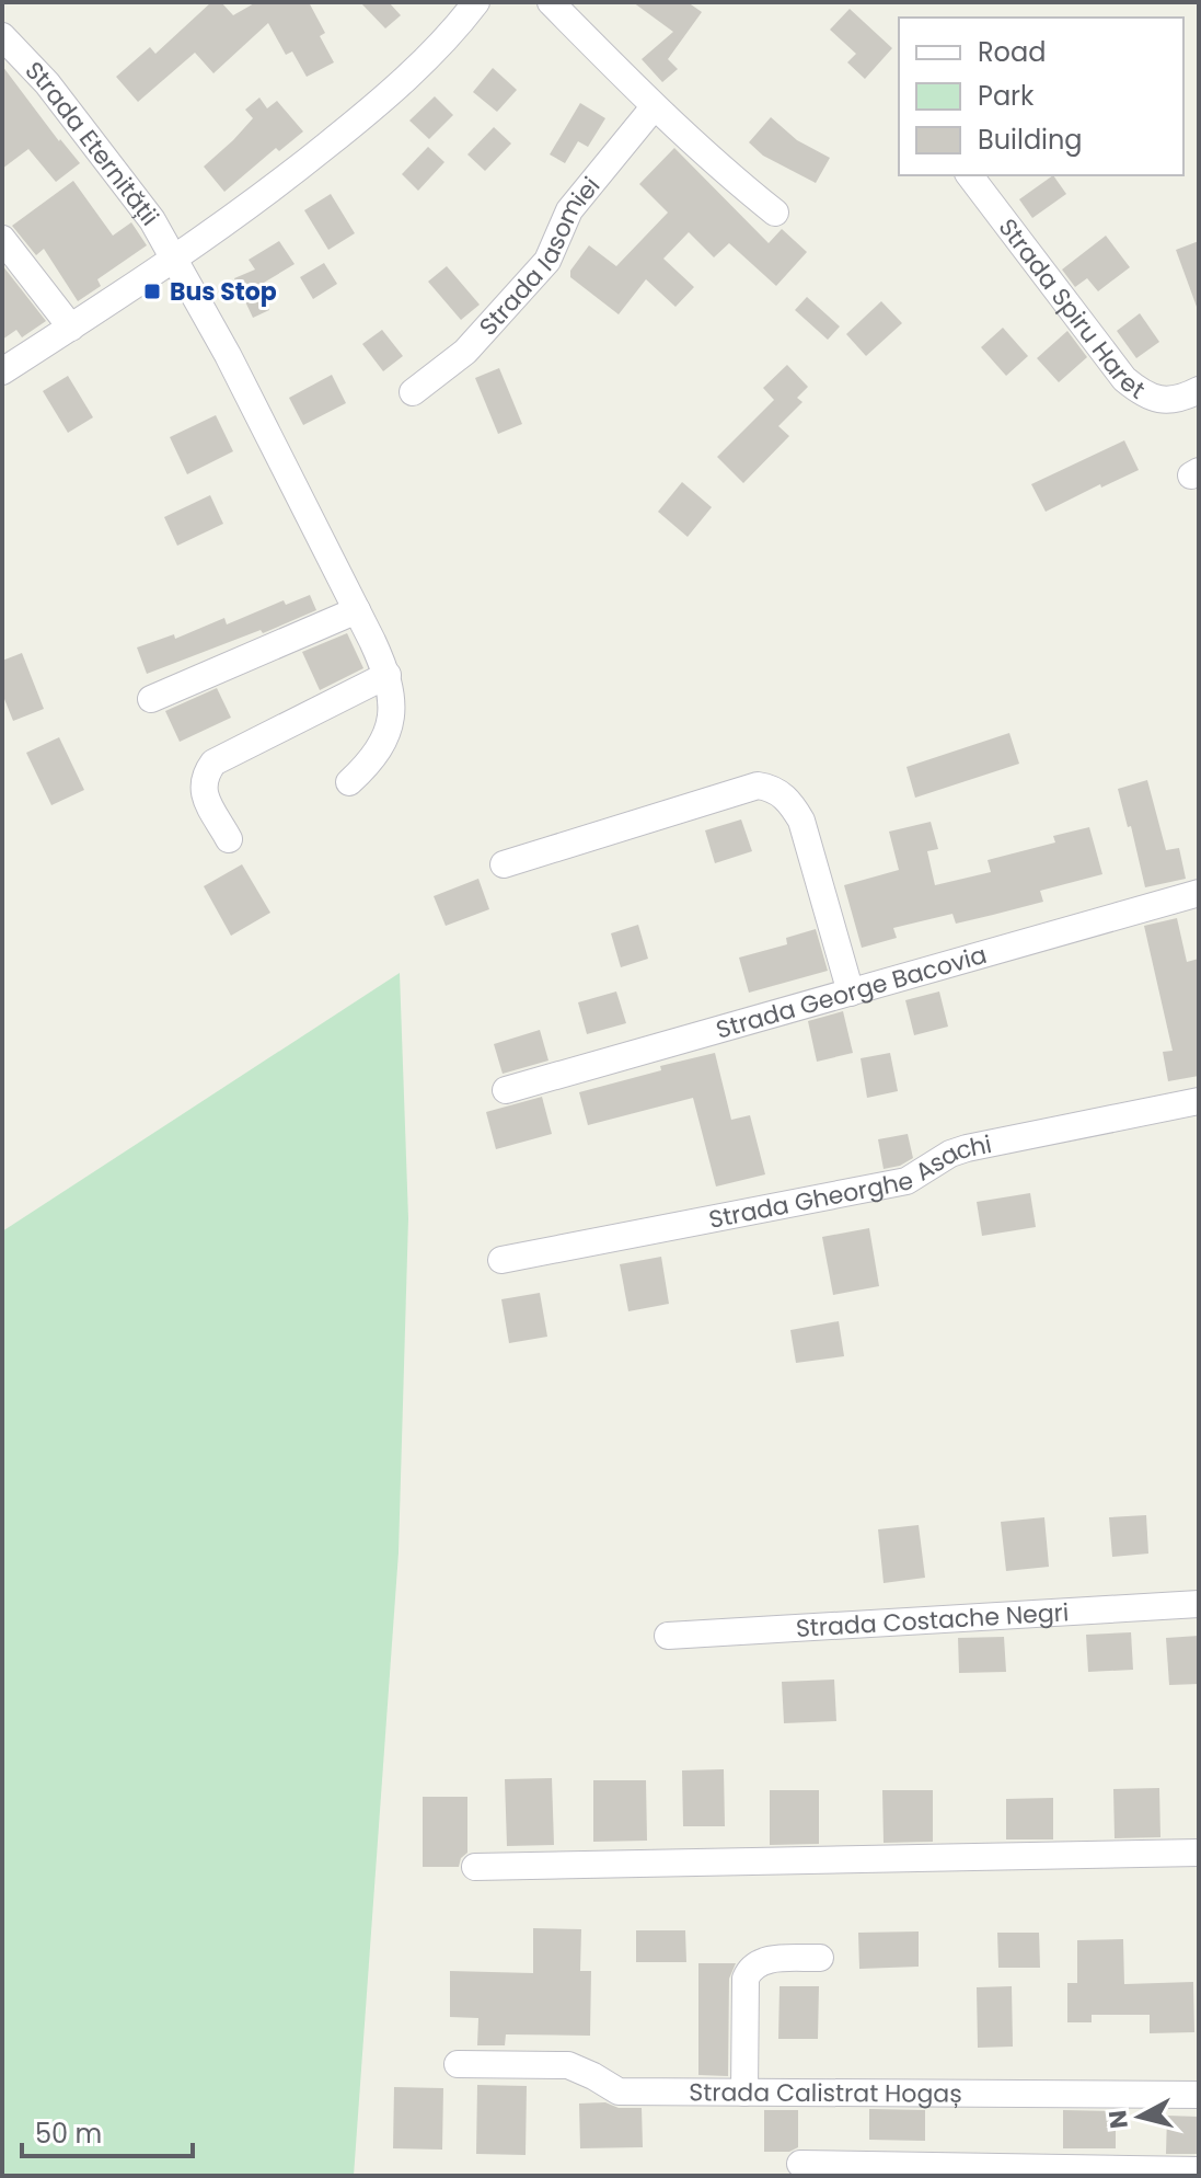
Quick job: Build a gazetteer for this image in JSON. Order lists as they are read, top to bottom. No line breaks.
{"streets":{"street":["Strada Eternității","Strada Iasomiei","Strada Spiru Haret","Strada George Bacovia","Strada Gheorghe Asachi","Strada Costache Negri","Strada Calistrat Hogaș"]},"places":{"transit":["Bus Stop"]},"legend":["Road","Park","Building"],"scale_bar":"50 m","north":"left"}
